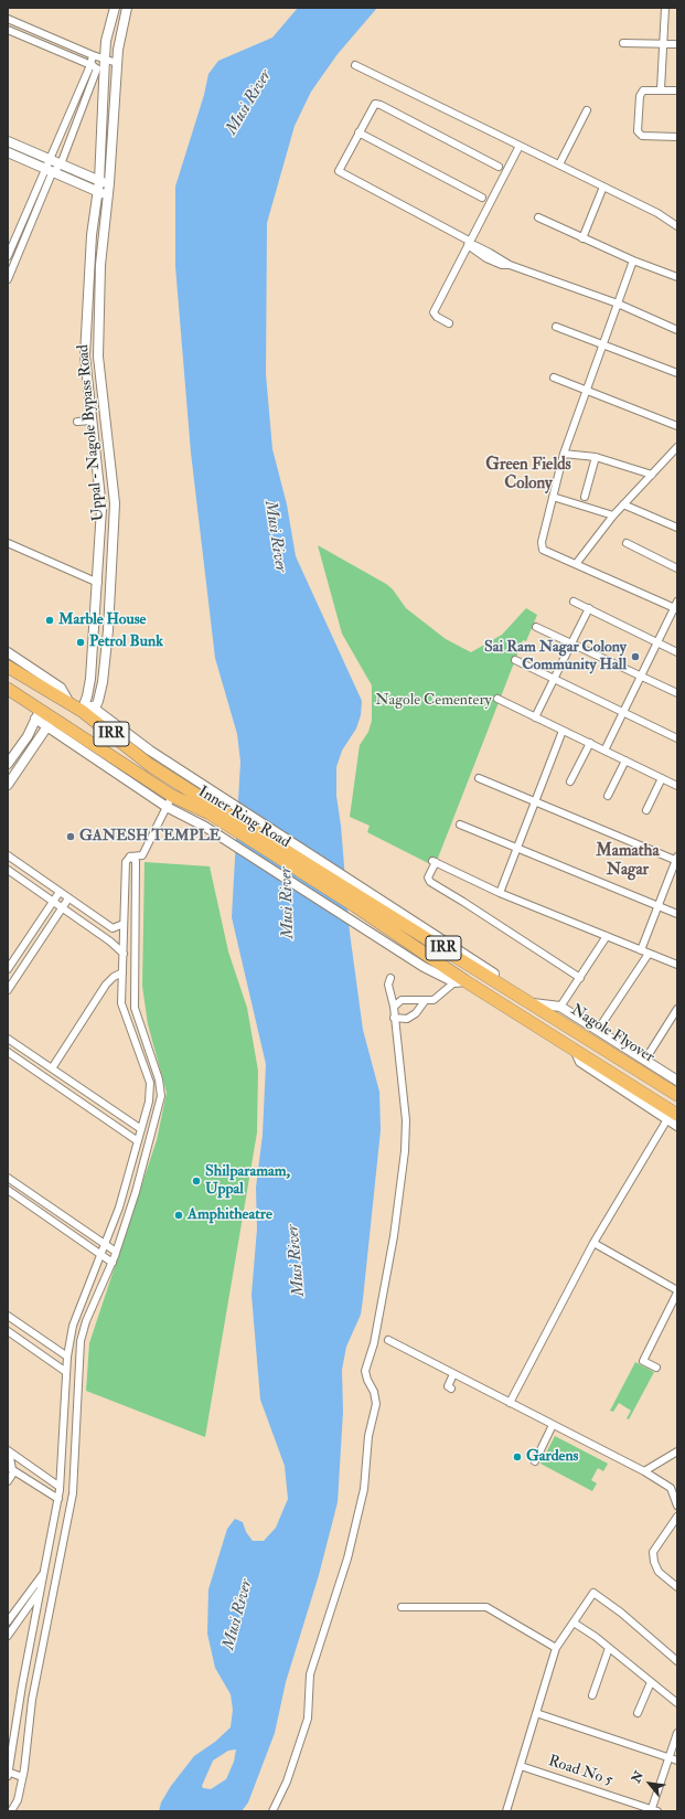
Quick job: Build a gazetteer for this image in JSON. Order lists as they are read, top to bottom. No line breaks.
{"streets":{"highway":["IRR","Inner Ring Road","Nagole Flyover"],"street":["Uppal - Nagole Bypass Road","Road No 5"]},"crossings":[["Uppal - Nagole Bypass Road","Inner Ring Road"],["Inner Ring Road","Nagole Flyover"]],"districts":["Green Fields Colony","Mamatha Nagar"],"water":["Musi River"],"parks":["Nagole Cementery"],"places":["Marble House","Petrol Bunk","Sai Ram Nagar Colony Community Hall","GANESH TEMPLE","Shilparamam, Uppal","Amphitheatre","Gardens"],"north":"top left"}
